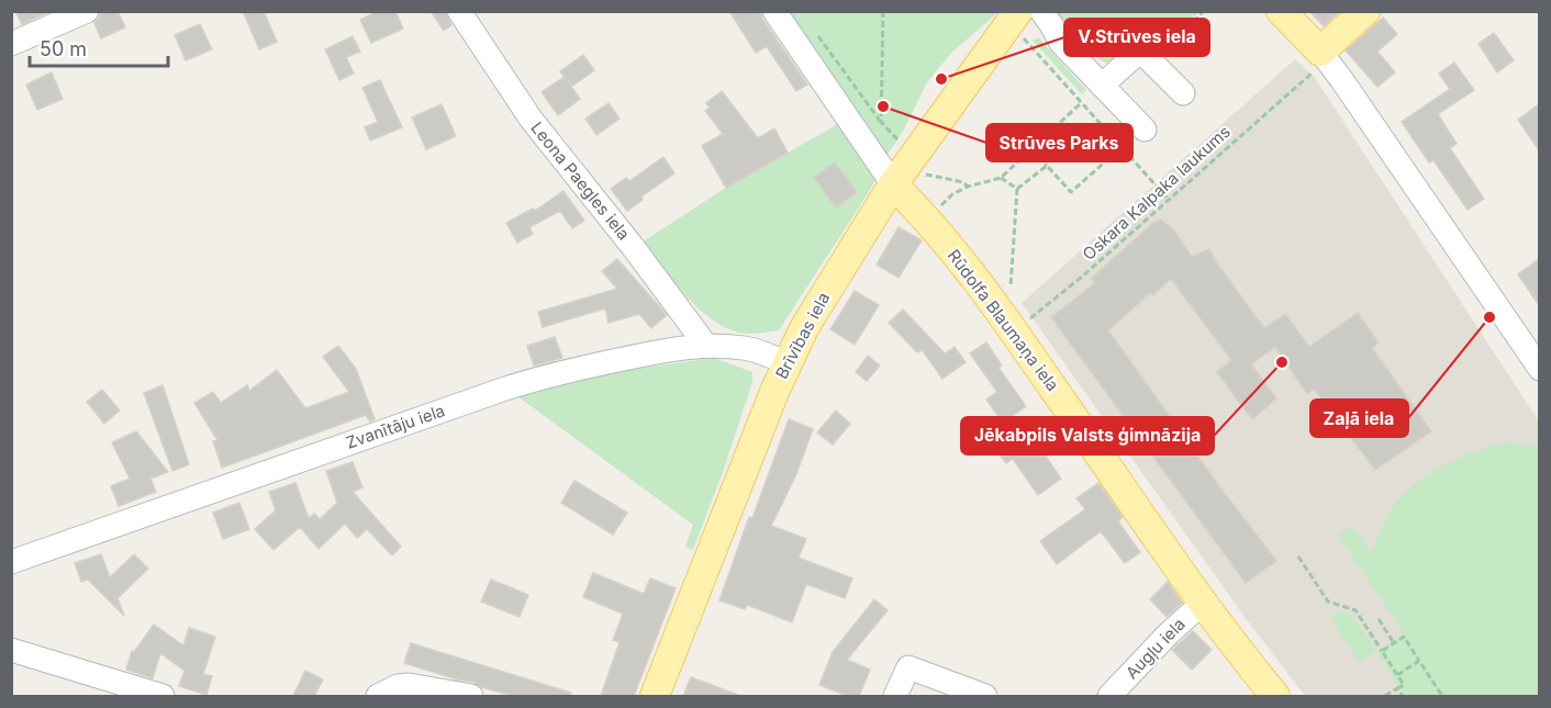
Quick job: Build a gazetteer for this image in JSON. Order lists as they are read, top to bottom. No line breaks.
{"streets":{"main road":["Rūdolfa Blaumaņa iela","Brīvības iela"],"street":["Leona Paegles iela","Zvanītāju iela","Augļu iela"],"path":["Oskara Kalpaka laukums"]},"crossings":[["Leona Paegles iela","Zvanītāju iela"],["Oskara Kalpaka laukums","Rūdolfa Blaumaņa iela"],["Rūdolfa Blaumaņa iela","Brīvības iela"],["Rūdolfa Blaumaņa iela","Augļu iela"],["Brīvības iela","Zvanītāju iela"]],"places":["V.Strūves iela","Strūves Parks","Zaļā iela","Jēkabpils Valsts ģimnāzija"],"scale_bar":"50 m"}
